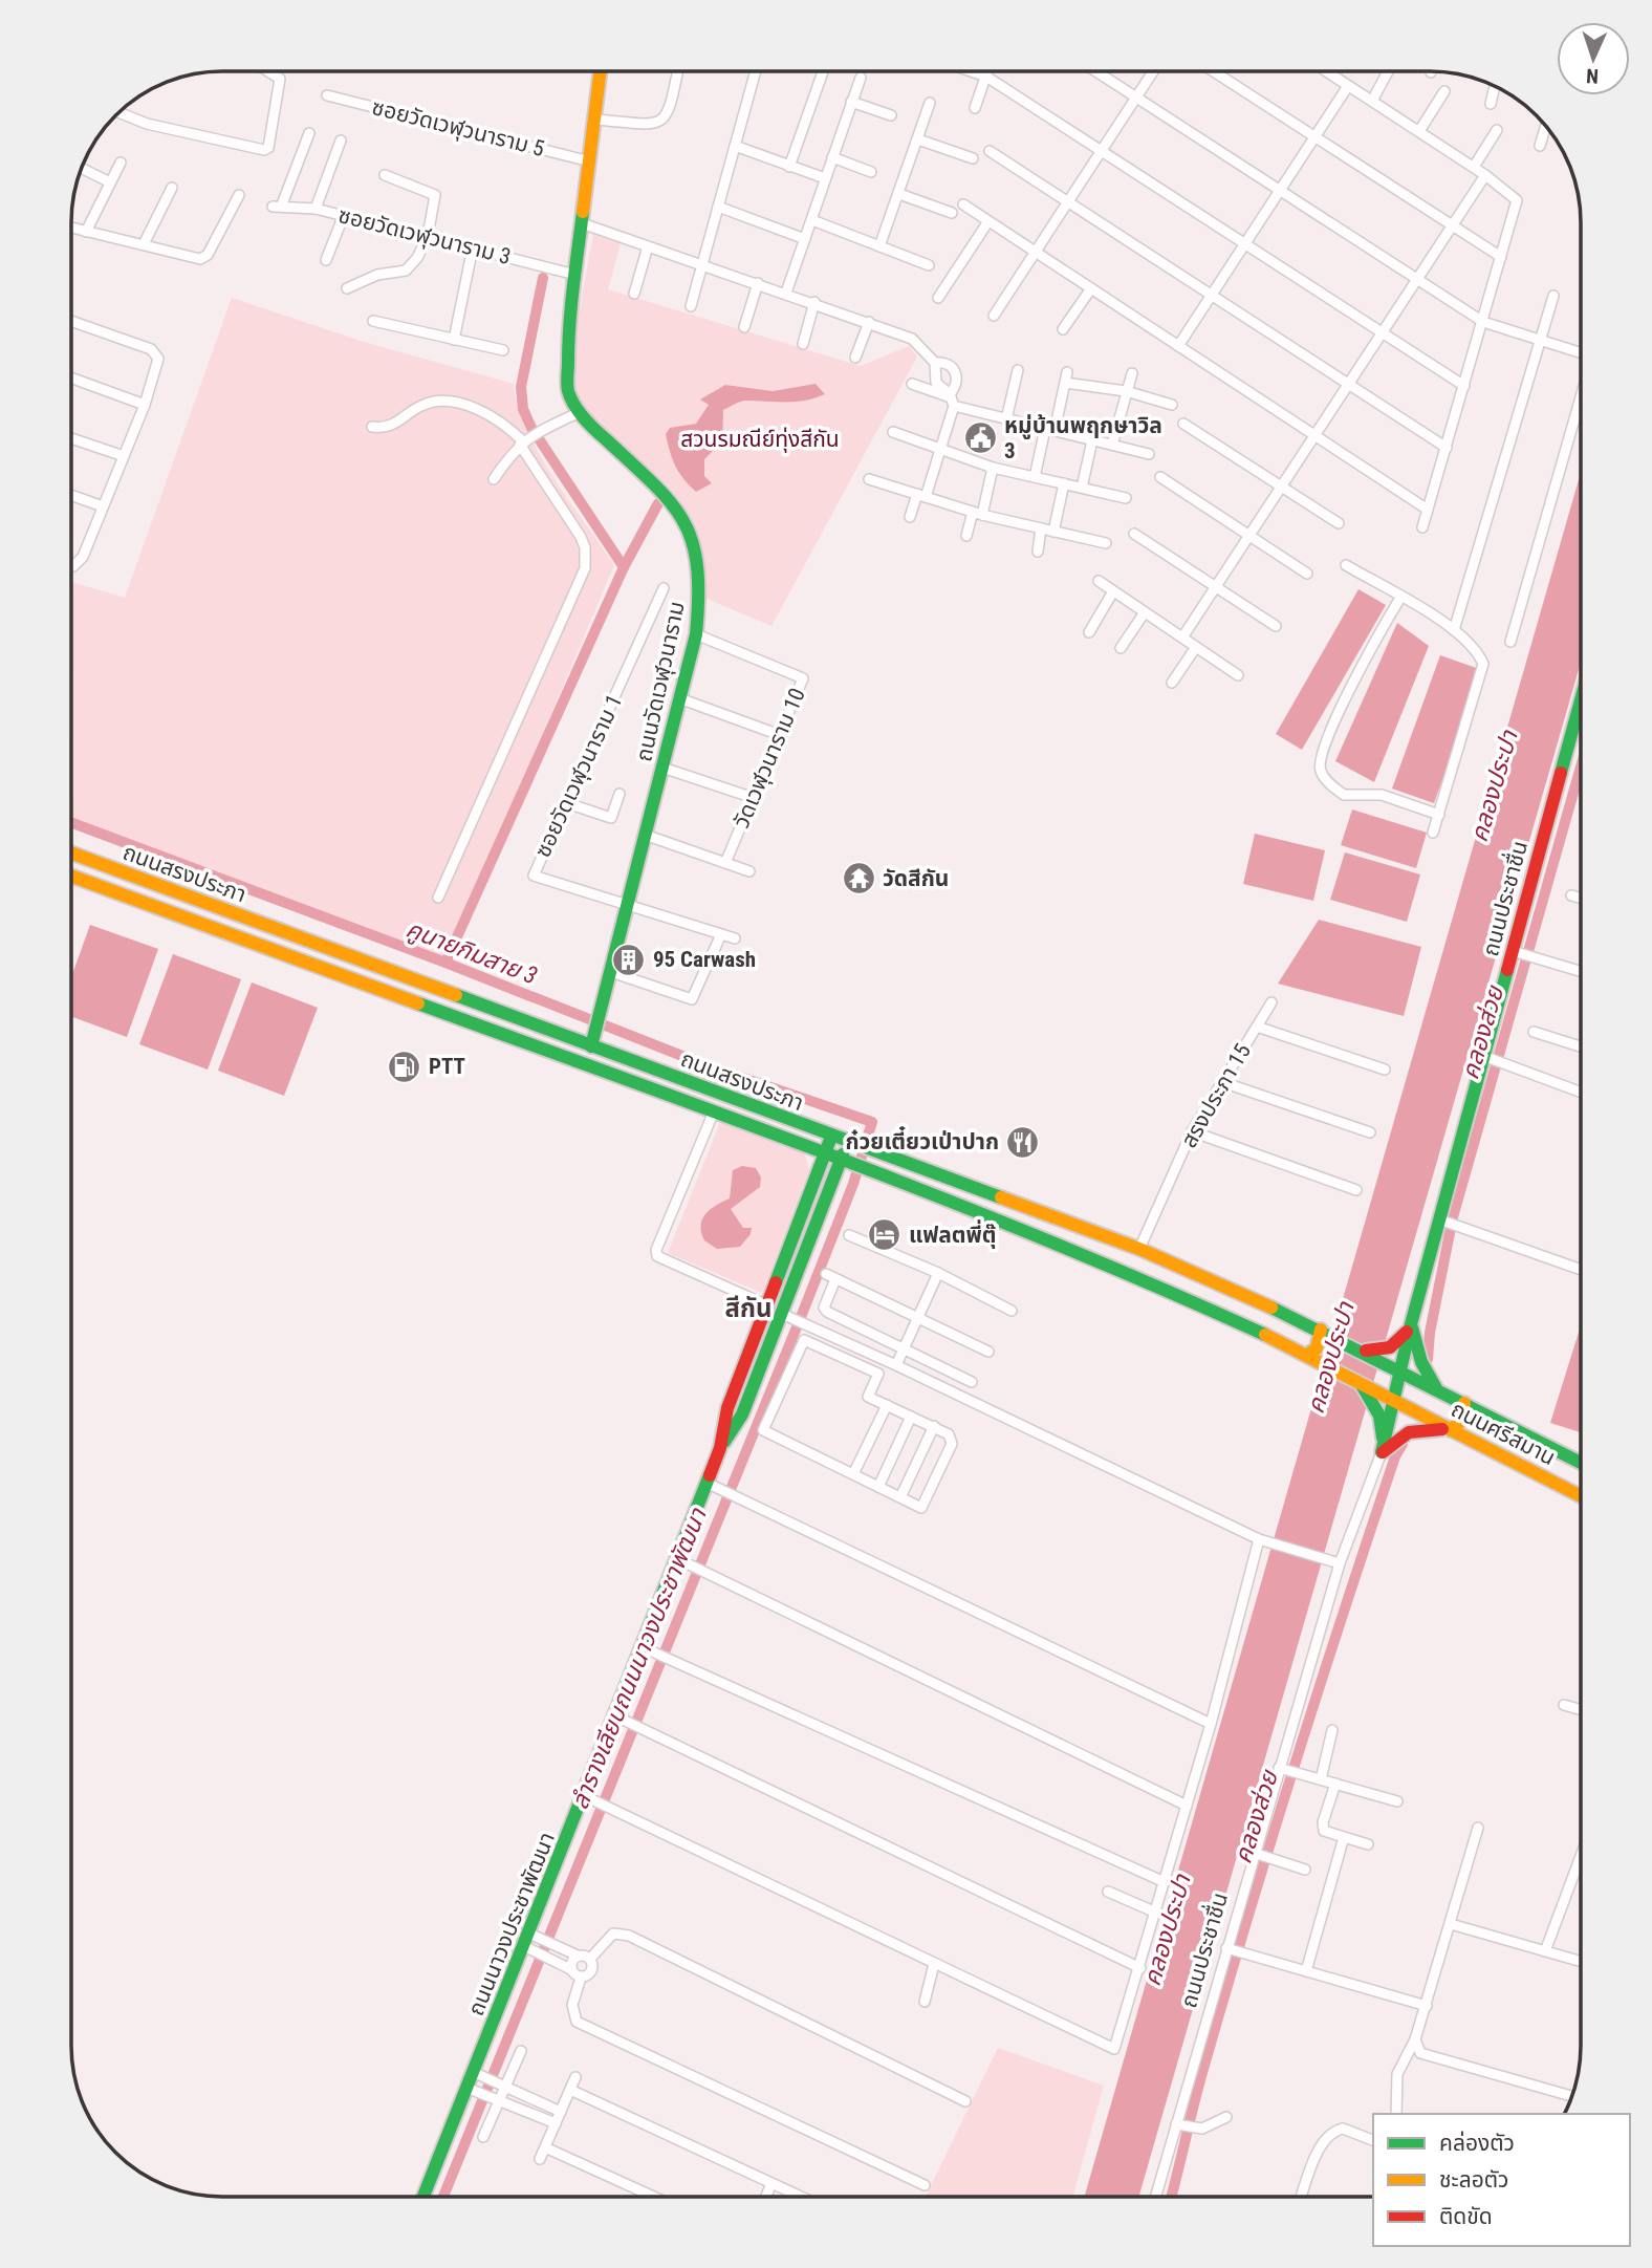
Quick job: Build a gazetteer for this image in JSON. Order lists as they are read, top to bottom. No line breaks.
{"streets":{"main road":["ถนนวัดเวฬุวนาราม","ถนนสรงประภา","ถนนประชาชื่น","ถนนศรีสมาน","ถนนนาวงประชาพัฒนา"],"street":["ซอยวัดเวฬุวนาราม 5","ซอยวัดเวฬุวนาราม 3","วัดเวฬุวนาราม 10","ซอยวัดเวฬุวนาราม 1","สรงประภา 15"]},"crossings":[["ซอยวัดเวฬุวนาราม 5","ถนนวัดเวฬุวนาราม"],["ซอยวัดเวฬุวนาราม 3","ถนนวัดเวฬุวนาราม"],["ถนนวัดเวฬุวนาราม","วัดเวฬุวนาราม 10"],["ถนนวัดเวฬุวนาราม","ซอยวัดเวฬุวนาราม 1"],["ถนนวัดเวฬุวนาราม","ถนนสรงประภา"],["ถนนสรงประภา","ถนนประชาชื่น"],["ถนนสรงประภา","สรงประภา 15"],["ถนนสรงประภา","ถนนศรีสมาน"],["ถนนสรงประภา","ถนนนาวงประชาพัฒนา"],["ถนนประชาชื่น","ถนนศรีสมาน"]],"districts":["สีกัน"],"water":["คลองประปา","คูนายกิมสาย 3","คลองส่วย","ลำรางเลียบถนนนาวงประชาพัฒนา"],"parks":["สวนรมณีย์ทุ่งสีกัน"],"places":{"public building":["หมู่บ้านพฤกษาวิล 3"],"temple":["วัดสีกัน"],"building":["95 Carwash"],"fuel station":["PTT"],"restaurant":["ก๋วยเตี๋ยวเป่าปาก"],"hotel":["แฟลตพี่ตุ๊"]},"legend":["คล่องตัว","ชะลอตัว","ติดขัด"],"north":"bottom"}
